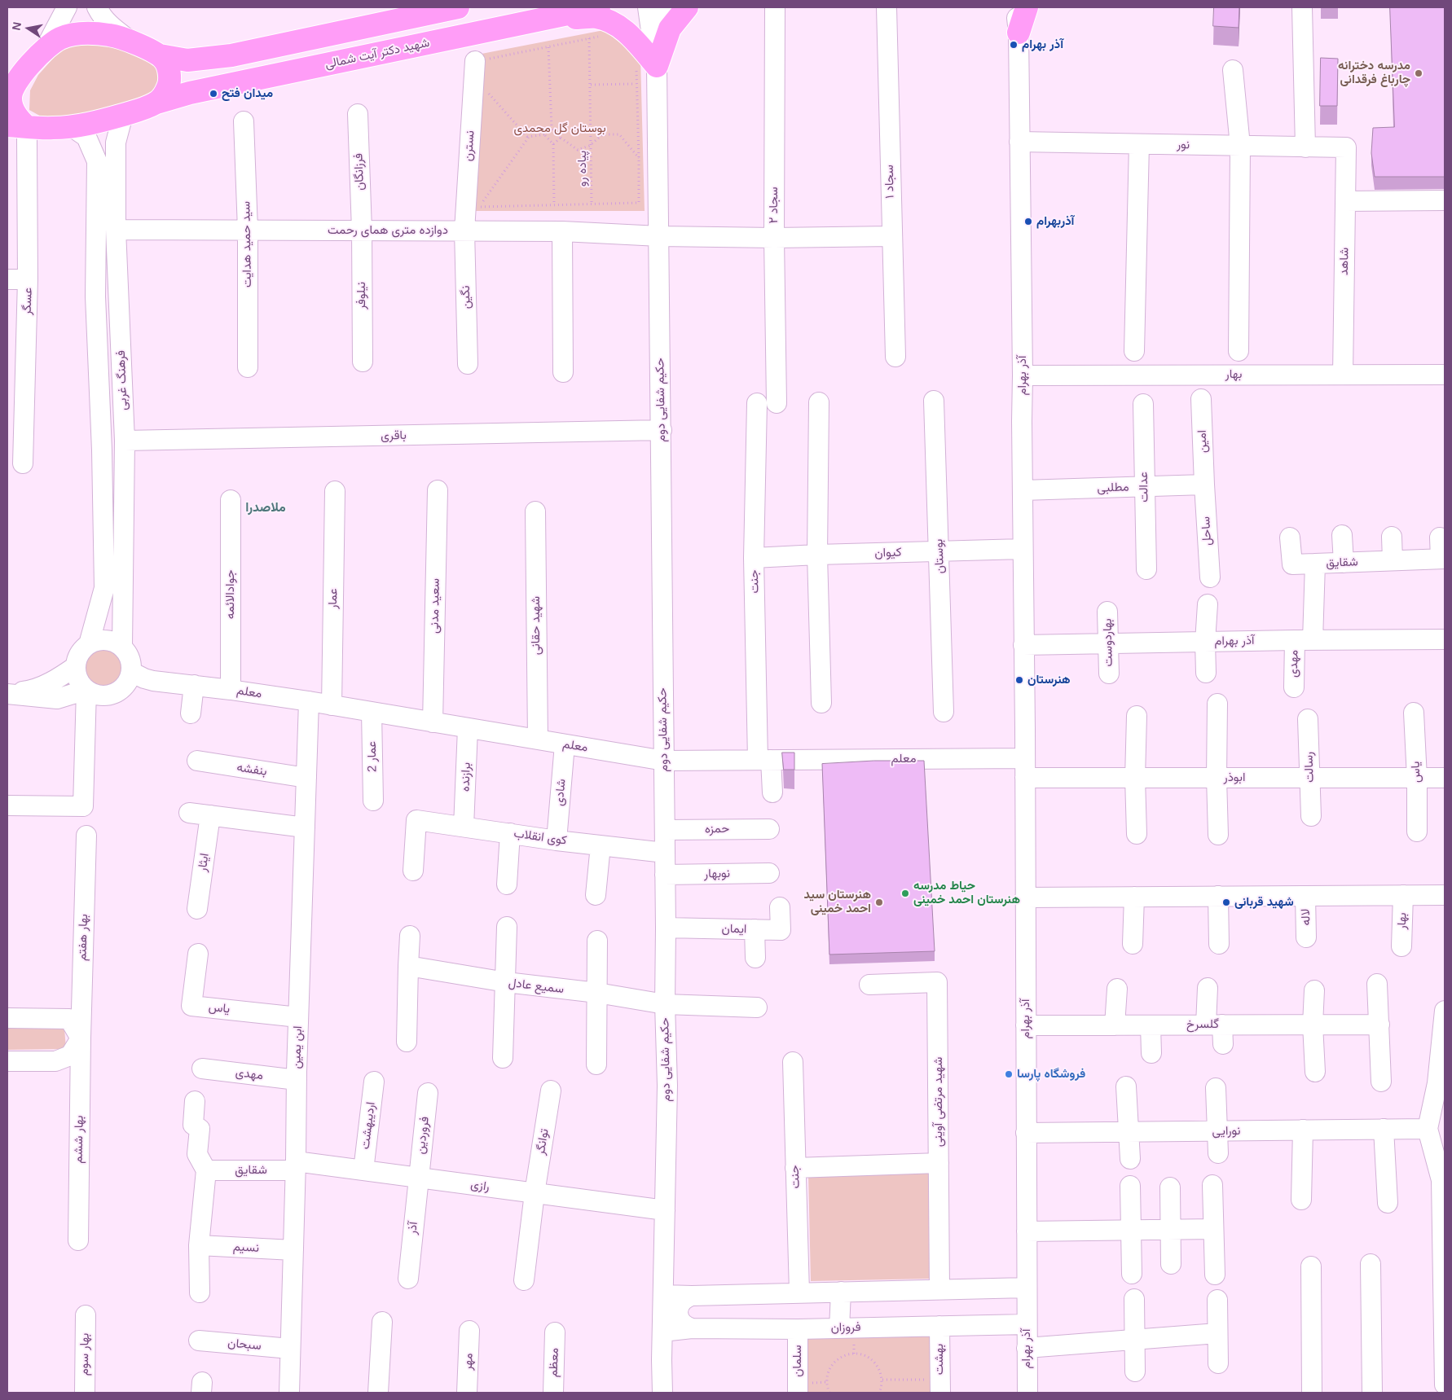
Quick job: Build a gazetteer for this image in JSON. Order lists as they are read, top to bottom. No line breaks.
{"streets":{"main road":["شهید دکتر آیت شمالی"],"street":["نور","نسترن","فرزانگان","سجاد ۱","سجاد ۲","دوازده متری همای رحمت","سید حمید هدایت","شاهد","نیلوفر","نگین","عسگر","بهار","آذر بهرام","فرهنگ غربی","حکیم شفایی دوم","باقری","امین","عدالت","مطلبی","ساحل","کیوان","بوستان","شقایق","جنت","جوادالائمه","عمار","سعید مدنی","شهید حقانی","بهاردوست","مهدی","معلم","عمار 2","رسالت","بنفشه","یاس","برازنده","ابوذر","شادی","حمزه","کوی انقلاب","ایثار","نوبهار","لاله","ایمان","بهار هفتم","سمیع عادل","گلسرخ","ابن یمین","شهید مرتضی آوینی","اردیبهشت","نورایی","فروردین","بهار ششم","توانگر","رازی","آذر","نسیم","فروزان","سبحان","بهار سوم","بهشت","سلمان","مهر","معظم"],"path":["پیاده رو"]},"crossings":[["نور","شاهد"],["نور","آذر بهرام"],["نسترن","دوازده متری همای رحمت"],["نسترن","نگین"],["فرزانگان","دوازده متری همای رحمت"],["فرزانگان","نیلوفر"],["سجاد ۱","دوازده متری همای رحمت"],["سجاد ۲","دوازده متری همای رحمت"],["دوازده متری همای رحمت","سید حمید هدایت"],["دوازده متری همای رحمت","نیلوفر"],["دوازده متری همای رحمت","نگین"],["دوازده متری همای رحمت","فرهنگ غربی"],["دوازده متری همای رحمت","حکیم شفایی دوم"],["شاهد","بهار"],["بهار","آذر بهرام"],["آذر بهرام","مطلبی"],["آذر بهرام","کیوان"],["آذر بهرام","شقایق"],["آذر بهرام","بهاردوست"],["آذر بهرام","مهدی"],["آذر بهرام","معلم"],["آذر بهرام","ابوذر"],["آذر بهرام","گلسرخ"],["آذر بهرام","نورایی"],["آذر بهرام","فروزان"],["فرهنگ غربی","باقری"],["فرهنگ غربی","معلم"],["حکیم شفایی دوم","باقری"],["حکیم شفایی دوم","معلم"],["حکیم شفایی دوم","حمزه"],["حکیم شفایی دوم","کوی انقلاب"],["حکیم شفایی دوم","نوبهار"],["حکیم شفایی دوم","ایمان"],["حکیم شفایی دوم","سمیع عادل"],["حکیم شفایی دوم","رازی"],["حکیم شفایی دوم","فروزان"],["امین","مطلبی"],["امین","ساحل"],["عدالت","مطلبی"],["مطلبی","ساحل"],["کیوان","بوستان"],["کیوان","جنت"],["شقایق","مهدی"],["شقایق","ابن یمین"],["شقایق","رازی"],["جنت","معلم"],["جوادالائمه","معلم"],["عمار","معلم"],["سعید مدنی","معلم"],["شهید حقانی","معلم"],["مهدی","ابن یمین"],["معلم","عمار 2"],["معلم","برازنده"],["معلم","شادی"],["معلم","ابن یمین"],["رسالت","ابوذر"],["بنفشه","ابن یمین"],["یاس","ابوذر"],["یاس","ابن یمین"],["برازنده","کوی انقلاب"],["شادی","کوی انقلاب"],["بهار هفتم","بهار ششم"],["ابن یمین","رازی"],["ابن یمین","نسیم"],["ابن یمین","سبحان"],["اردیبهشت","رازی"],["فروردین","رازی"],["فروردین","آذر"],["توانگر","رازی"],["رازی","آذر"],["فروزان","بهشت"],["فروزان","سلمان"]],"districts":["ملاصدرا"],"parks":["بوستان گل محمدی"],"places":["آذر بهرام","مدرسه دخترانه چارباغ فرقدانی","میدان فتح","آذربهرام","هنرستان","حیاط مدرسه هنرستان احمد خمینی","هنرستان سید احمد خمینی","شهید قربانی","فروشگاه پارسا"],"north":"left"}
